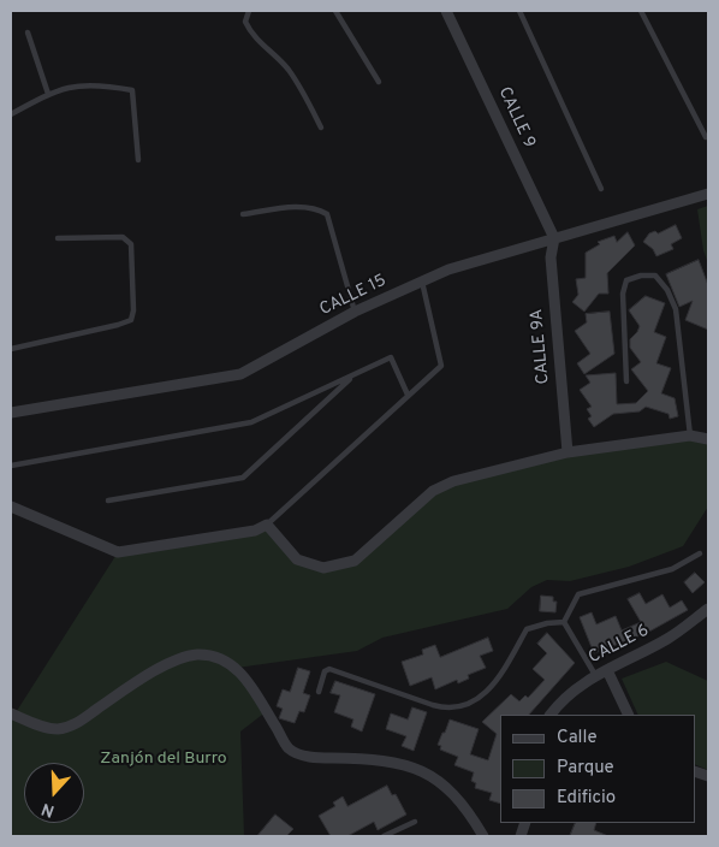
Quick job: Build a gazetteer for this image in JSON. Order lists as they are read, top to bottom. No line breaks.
{"streets":{"street":["CALLE 9","CALLE 15","CALLE 9A","CALLE 6"]},"crossings":[["CALLE 9","CALLE 15"],["CALLE 9","CALLE 9A"],["CALLE 15","CALLE 9A"]],"parks":["Zanjón del Burro"],"legend":["Calle","Parque","Edificio"],"north":"bottom"}
